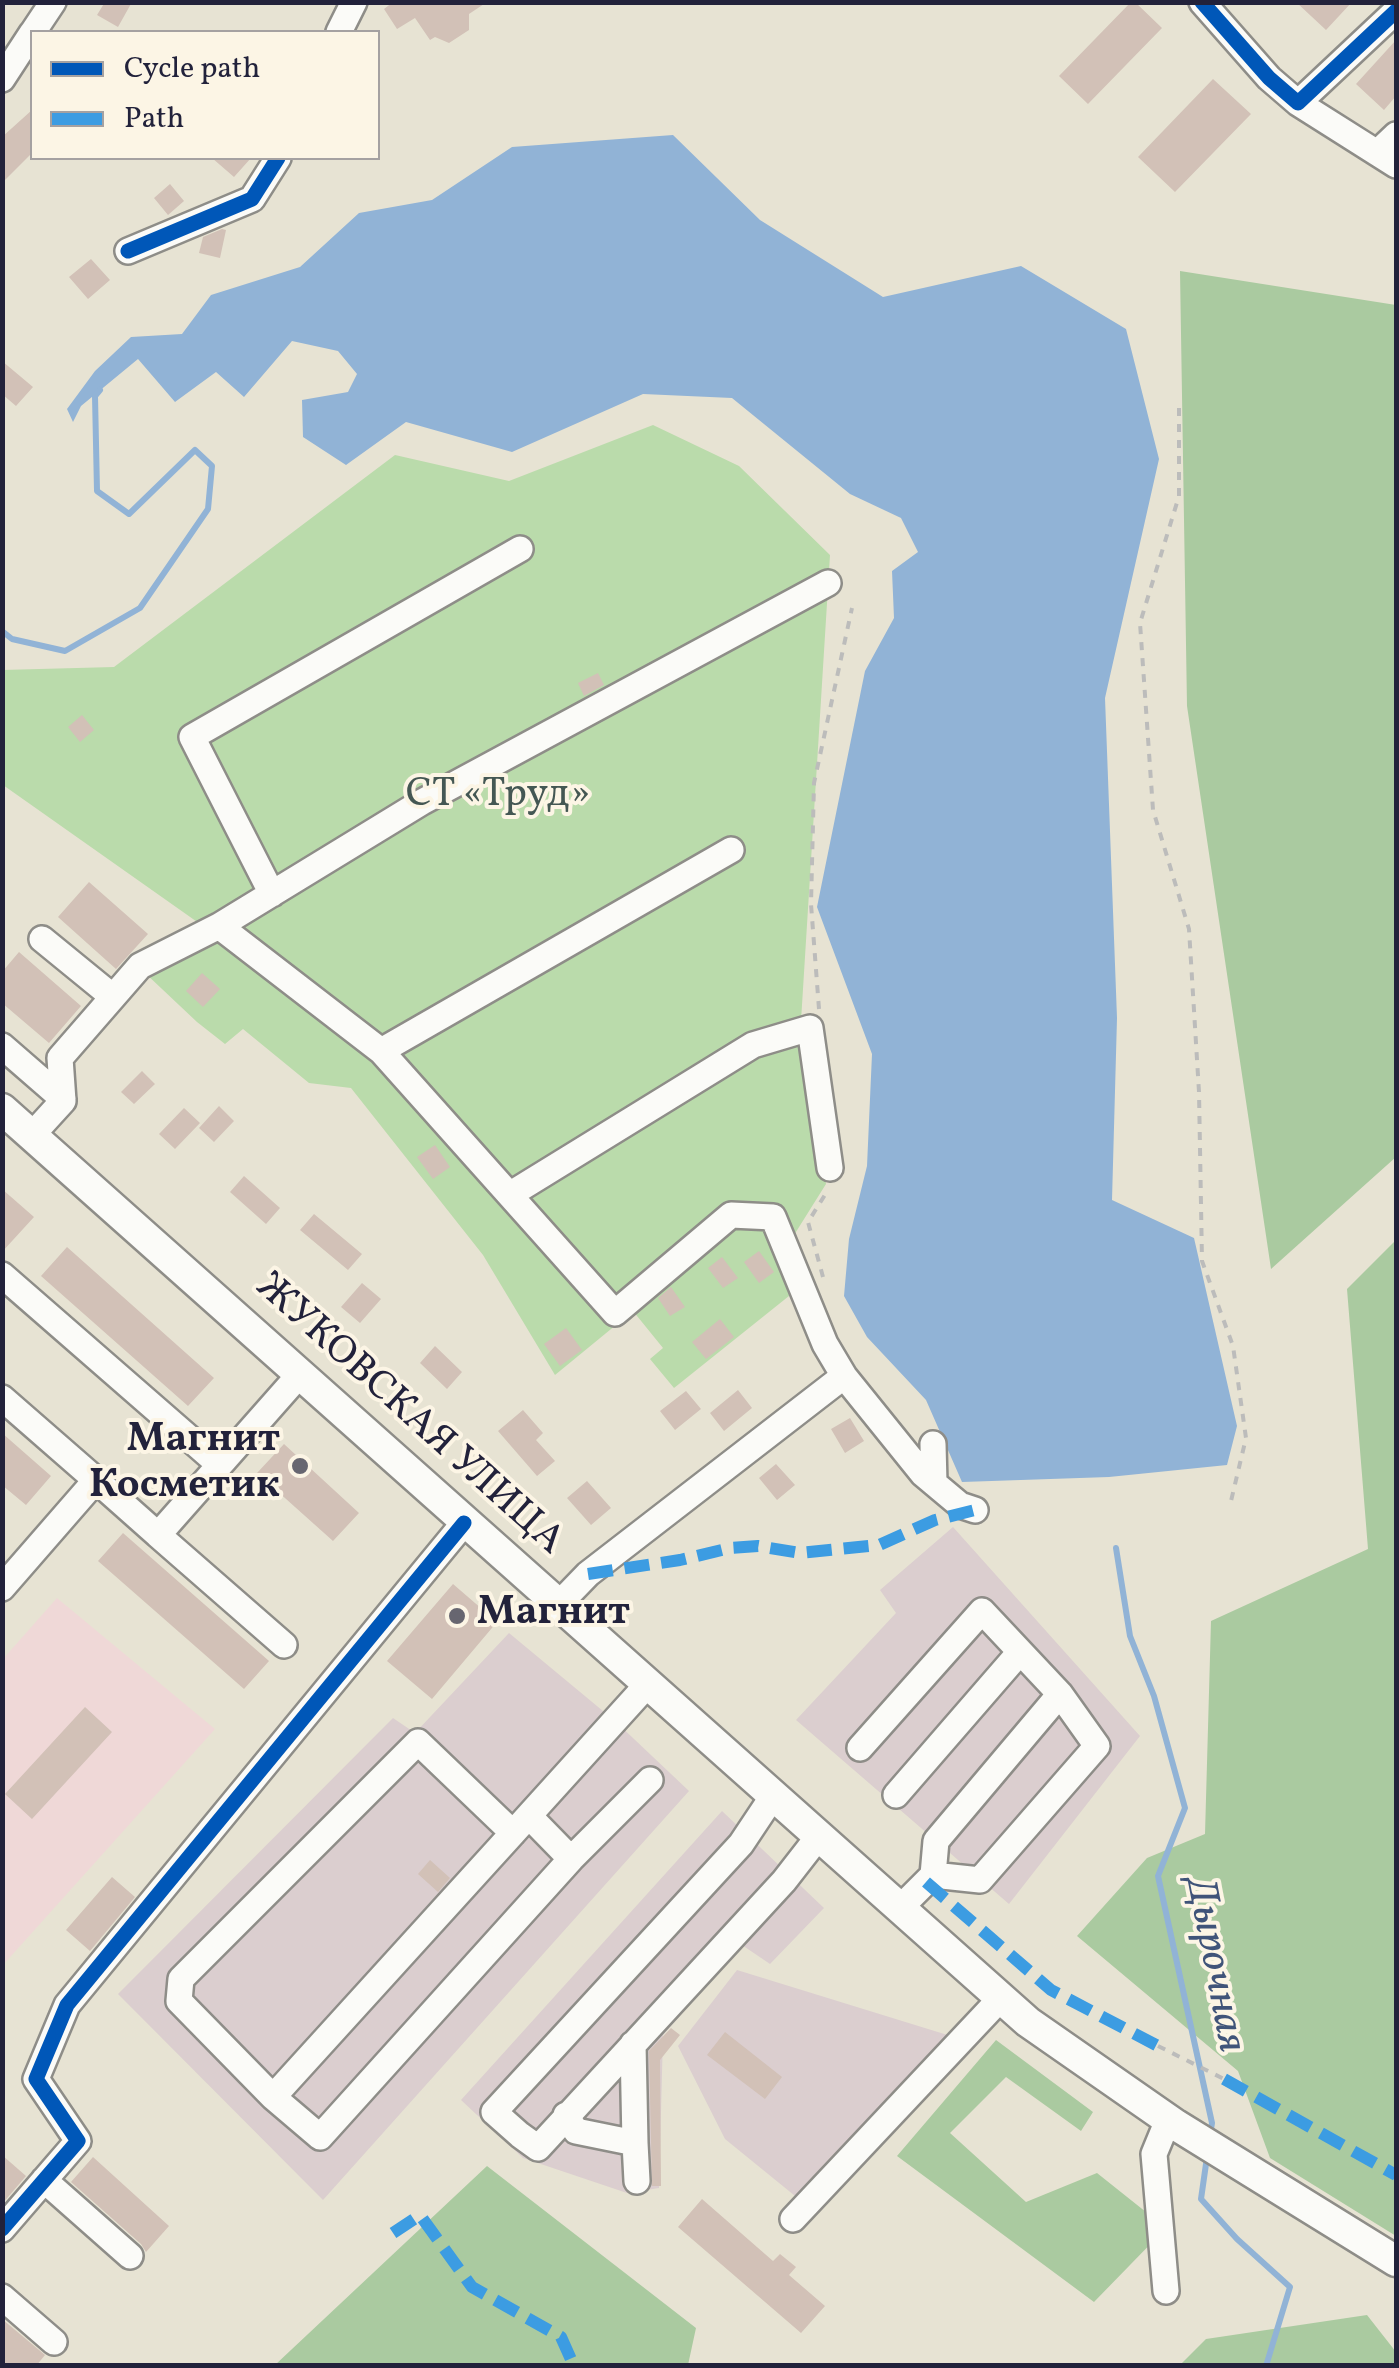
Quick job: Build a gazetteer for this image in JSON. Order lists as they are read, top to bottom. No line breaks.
{"streets":{"main road":["ЖУКОВСКАЯ УЛИЦА"]},"water":["Дырочная"],"parks":["СТ «Труд»"],"places":["Магнит Косметик","Магнит"],"legend":["Cycle path","Path"]}
